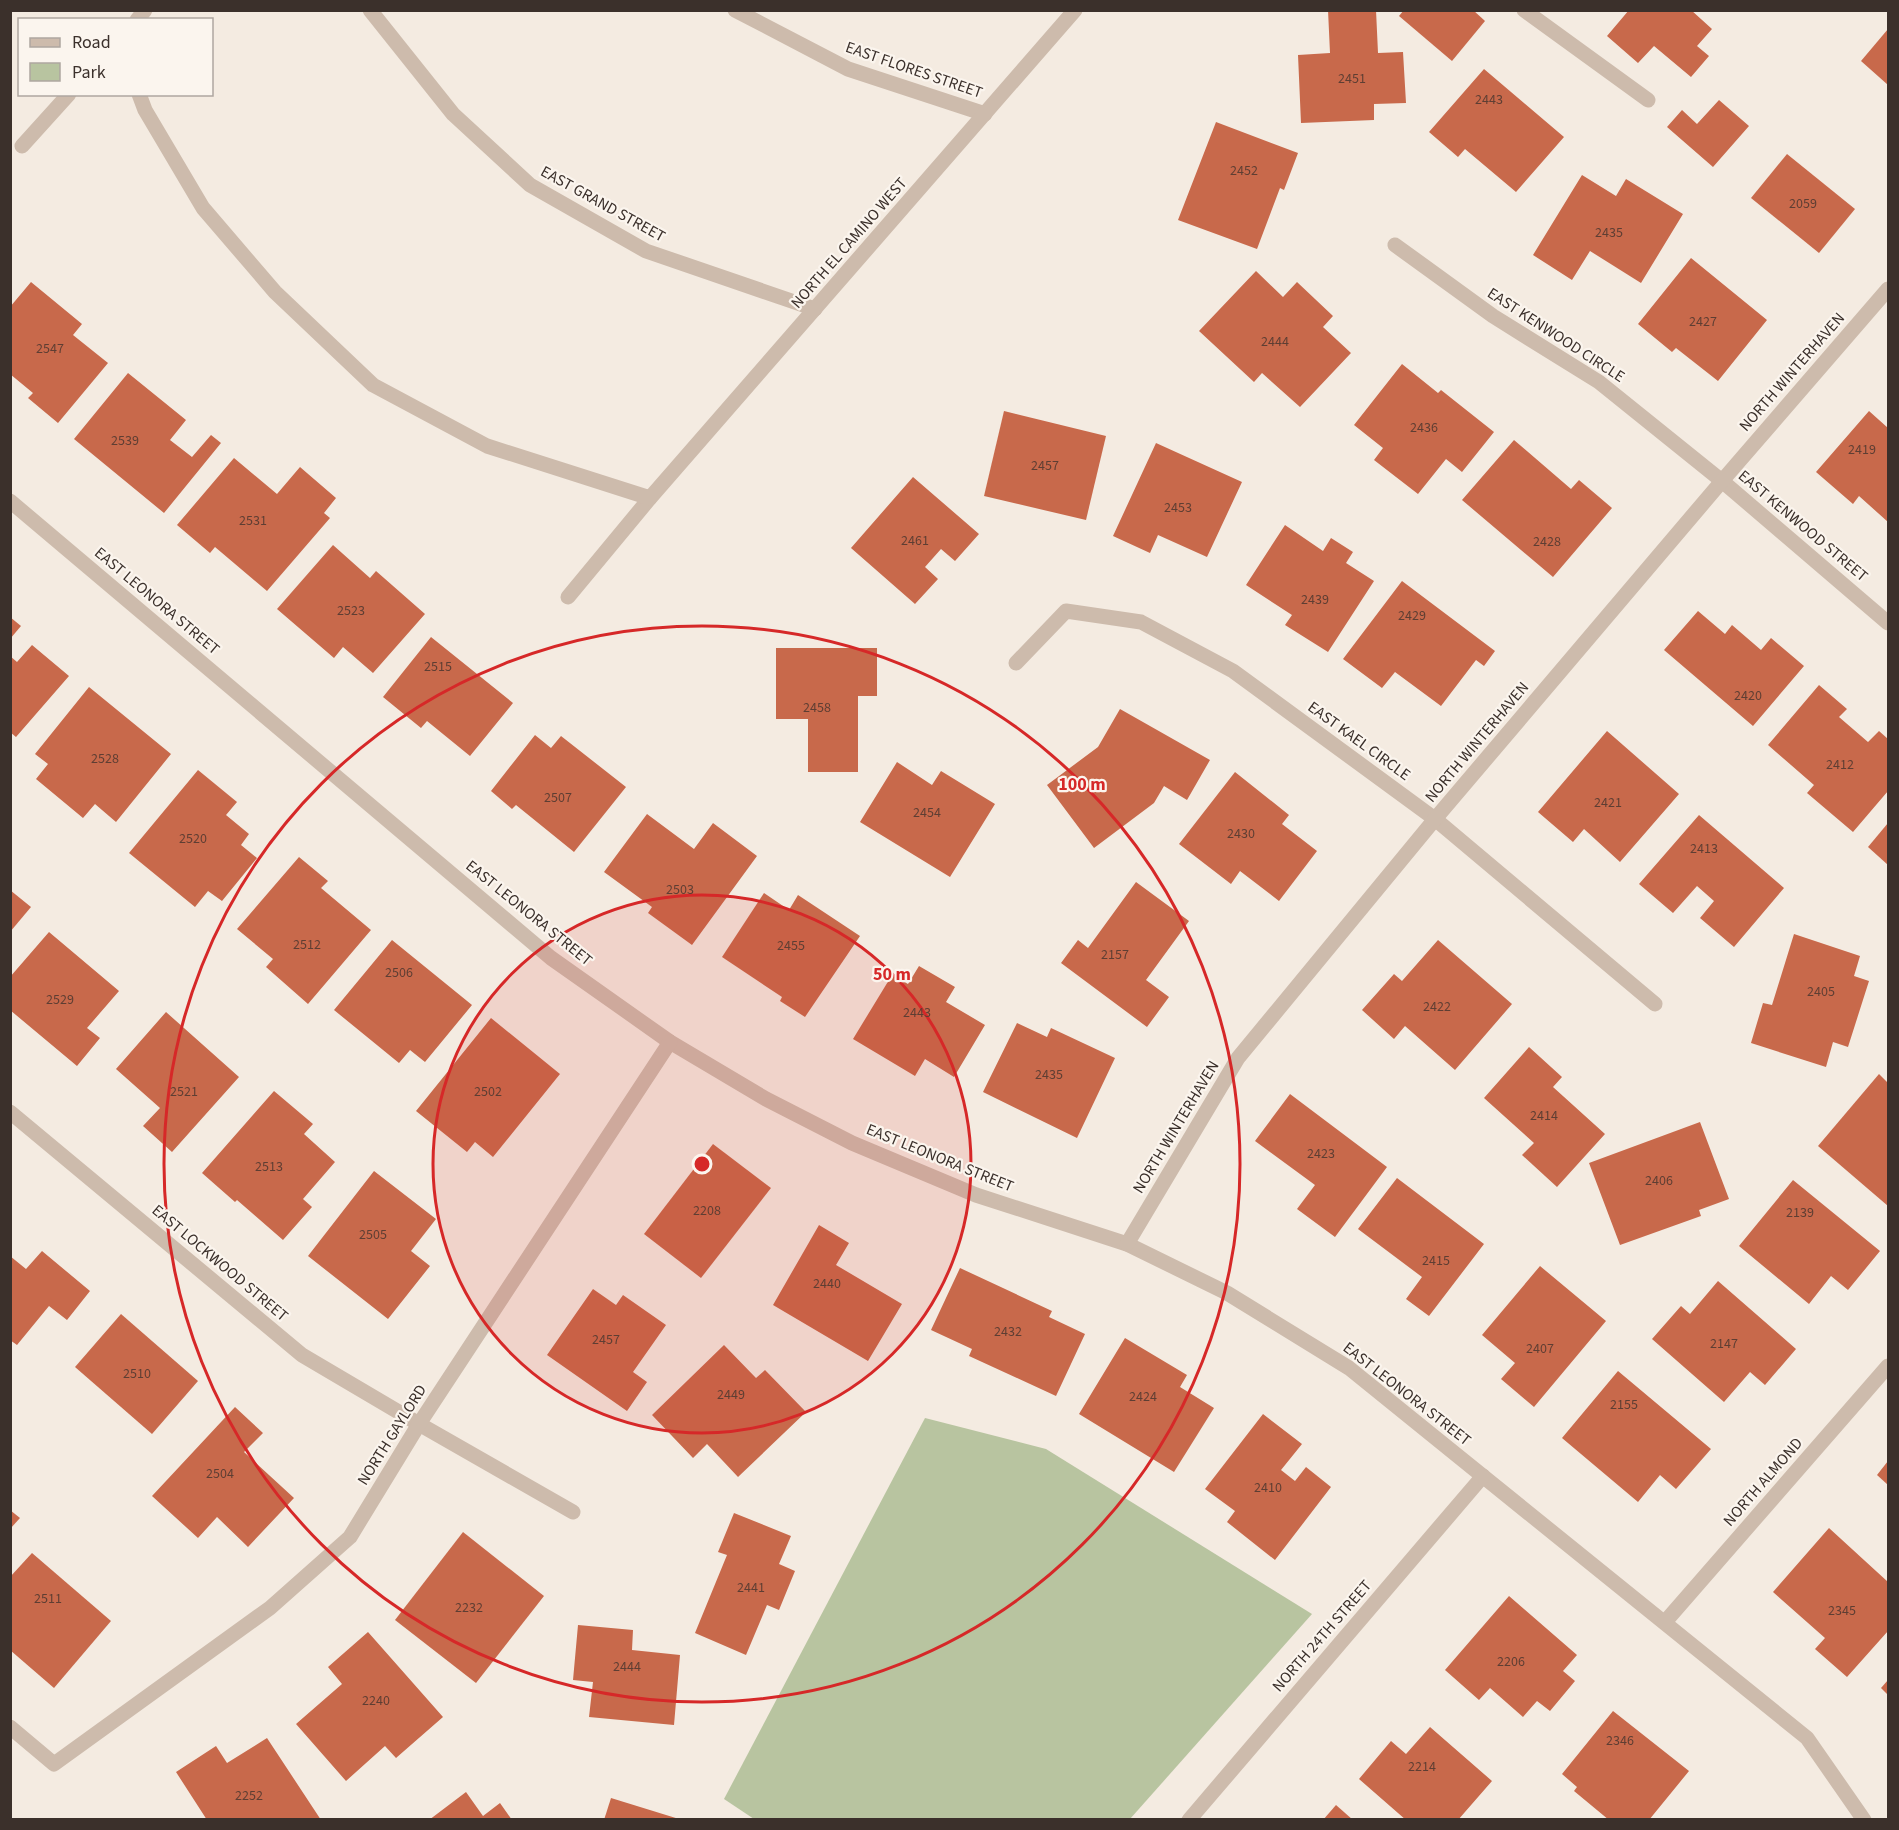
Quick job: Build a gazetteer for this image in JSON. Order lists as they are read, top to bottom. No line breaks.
{"streets":{"street":["EAST FLORES STREET","EAST GRAND STREET","NORTH EL CAMINO WEST","EAST KENWOOD CIRCLE","NORTH WINTERHAVEN","EAST KENWOOD STREET","EAST LEONORA STREET","EAST KAEL CIRCLE","EAST LOCKWOOD STREET","NORTH GAYLORD","NORTH ALMOND","NORTH 24TH STREET"]},"crossings":[["EAST FLORES STREET","NORTH EL CAMINO WEST"],["EAST GRAND STREET","NORTH EL CAMINO WEST"],["EAST KENWOOD CIRCLE","NORTH WINTERHAVEN"],["EAST KENWOOD CIRCLE","EAST KENWOOD STREET"],["NORTH WINTERHAVEN","EAST KENWOOD STREET"],["NORTH WINTERHAVEN","EAST LEONORA STREET"],["NORTH WINTERHAVEN","EAST KAEL CIRCLE"],["EAST LEONORA STREET","NORTH GAYLORD"],["EAST LEONORA STREET","NORTH ALMOND"],["EAST LEONORA STREET","NORTH 24TH STREET"],["EAST LOCKWOOD STREET","NORTH GAYLORD"]],"house_numbers":["2451","2443","2452","2059","2435","2427","2444","2547","2436","2539","2419","2457","2453","2531","2461","2428","2439","2523","2429","2515","2420","2458","2528","2412","2507","2421","2454","2430","2520","2413","2503","2512","2455","2157","2506","2405","2529","2422","2443","2435","2521","2502","2414","2423","2513","2406","2208","2139","2505","2415","2440","2432","2457","2147","2407","2510","2449","2424","2155","2504","2410","2441","2511","2232","2345","2206","2444","2240","2346","2214","2252"],"legend":["Road","Park"],"rings":["100 m","50 m"]}
